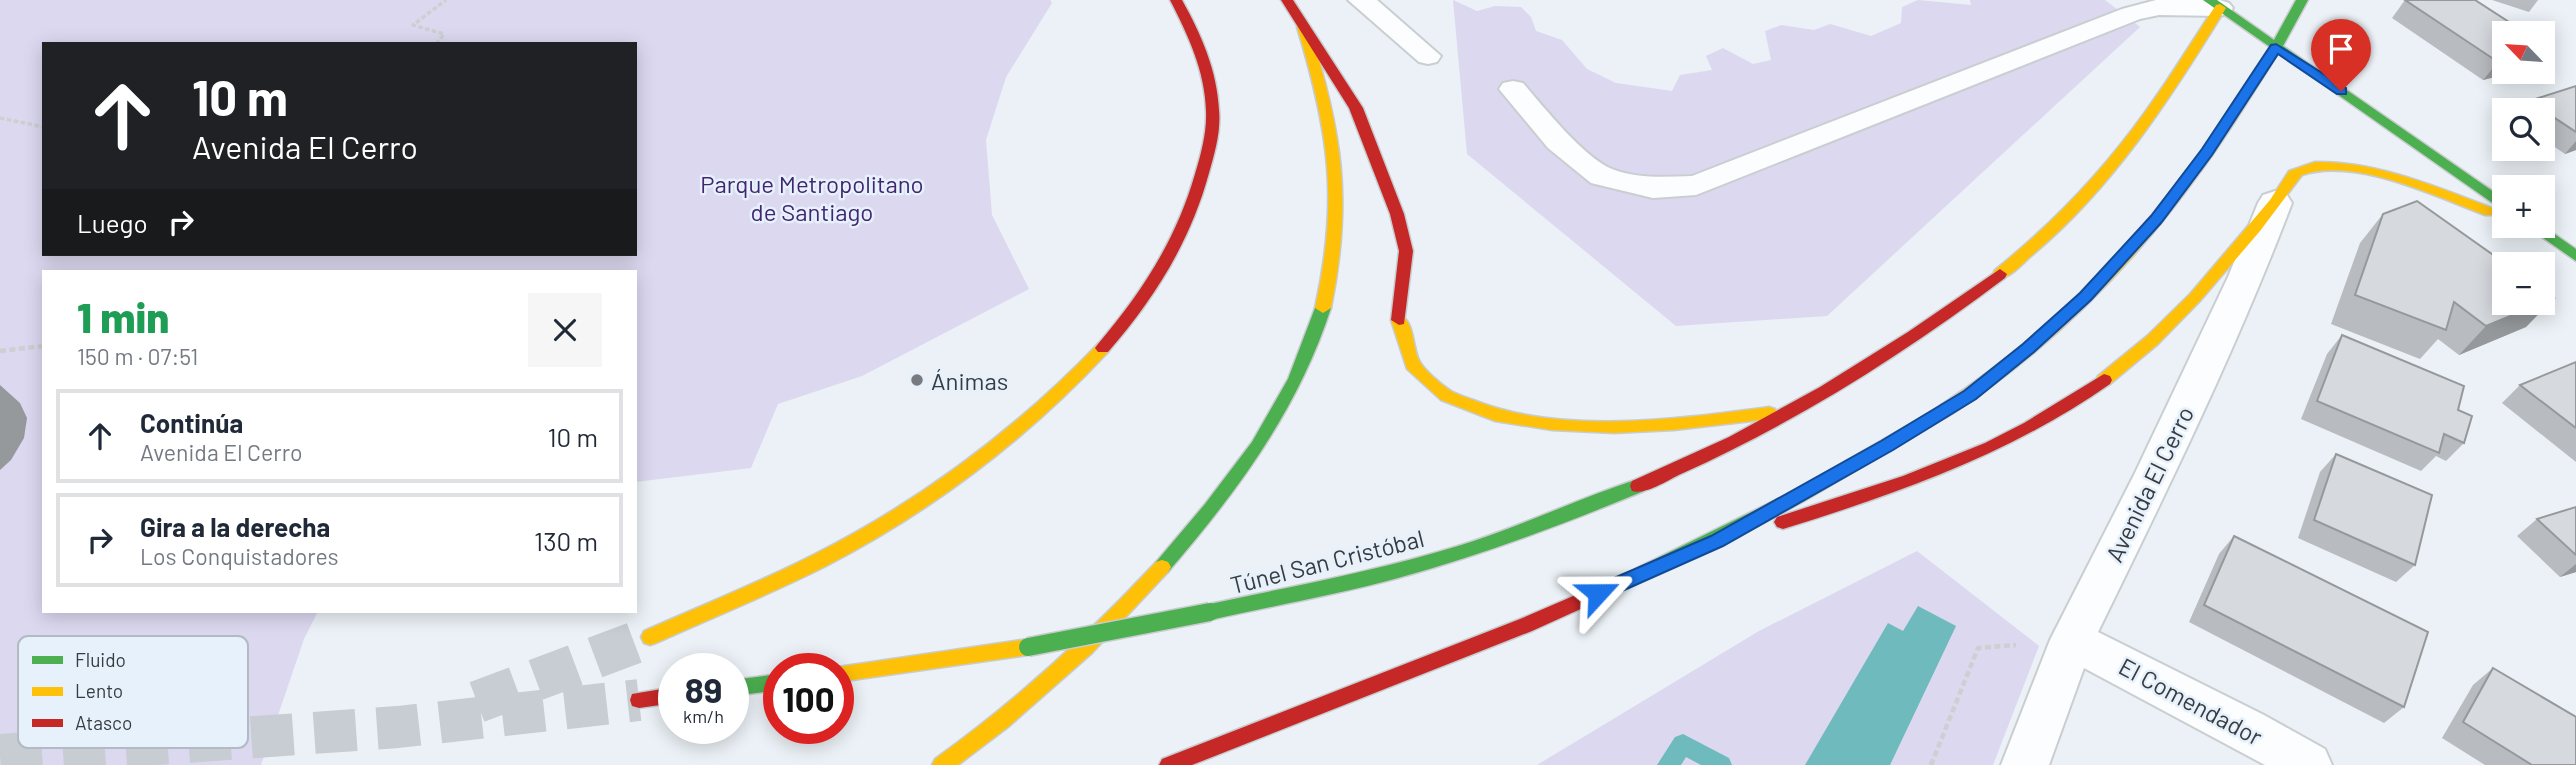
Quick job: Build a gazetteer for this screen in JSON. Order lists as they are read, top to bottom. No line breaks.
{"streets":{"main road":["Túnel San Cristóbal"],"street":["Avenida El Cerro","El Comendador"]},"crossings":[["Avenida El Cerro","El Comendador"]],"parks":["Parque Metropolitano de Santiago"],"places":["Ánimas"],"legend":["Fluido","Lento","Atasco"],"north":"top left","page":{"map_buttons":["+","−"],"turn":["10 m","Avenida El Cerro"],"then":"Luego","heading":["1 min","150 m · 07:51"],"list":[{"name":"Continúa","note":"Avenida El Cerro","value":"10 m"},{"name":"Gira a la derecha","note":"Los Conquistadores","value":"130 m"}],"speed":"89 km/h","limit":"100"}}
